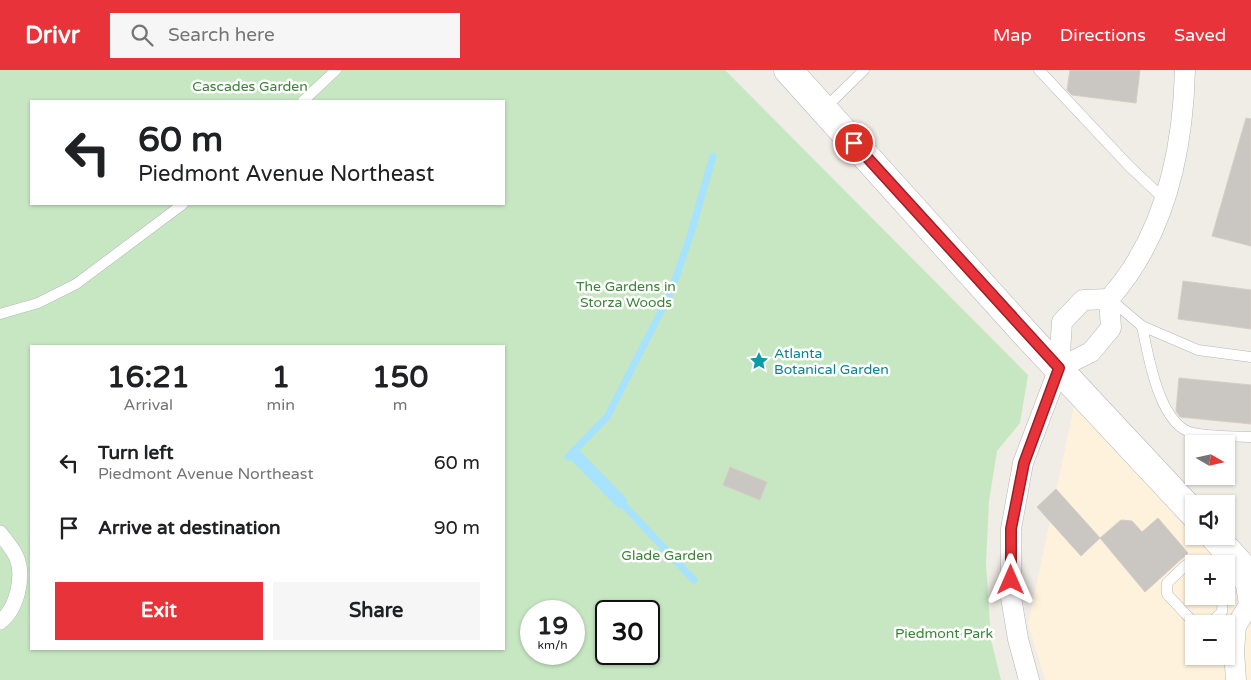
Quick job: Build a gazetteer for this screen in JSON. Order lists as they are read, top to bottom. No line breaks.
{"parks":["Cascades Garden","The Gardens in Storza Woods","Glade Garden","Piedmont Park"],"places":{"place":["Atlanta Botanical Garden"]},"north":"right","page":{"header":"Drivr","search":"Search here","nav":["Map","Directions","Saved"],"turn":["60 m","Piedmont Avenue Northeast"],"eta":["16:21","Arrival","1","min","150","m"],"list":[{"name":"Turn left","note":"Piedmont Avenue Northeast","value":"60 m"},{"name":"Arrive at destination","value":"90 m"}],"map_buttons":["+","−"],"buttons":["Exit","Share"],"speed":"19 km/h","limit":"30"}}
